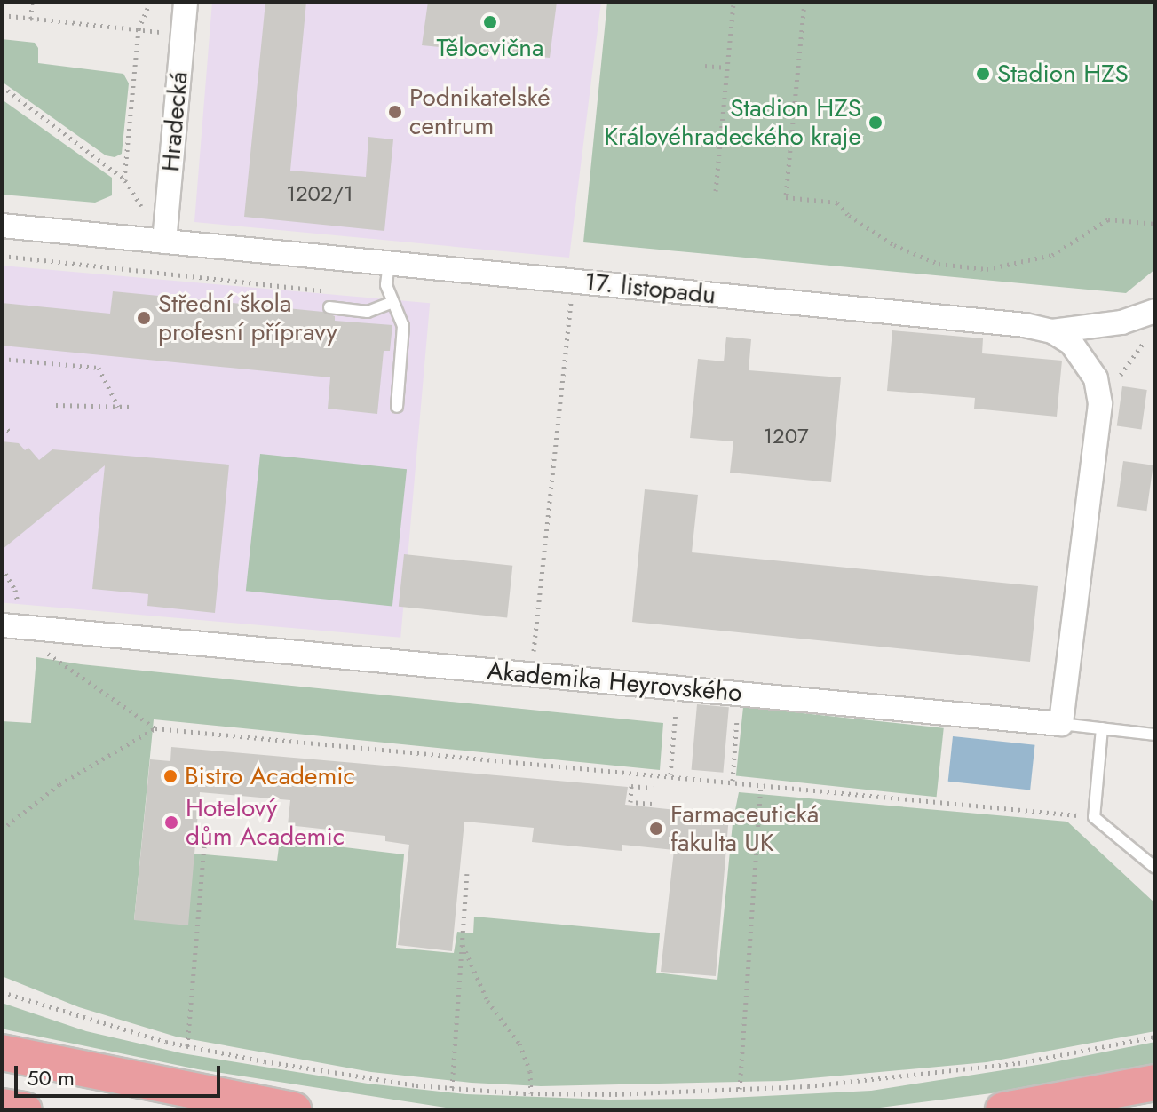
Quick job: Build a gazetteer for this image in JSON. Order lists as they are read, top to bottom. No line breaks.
{"streets":{"street":["Hradecká","17. listopadu","Akademika Heyrovského"]},"crossings":[["Hradecká","17. listopadu"],["17. listopadu","Akademika Heyrovského"]],"places":["Tělocvična","Stadion HZS","Podnikatelské centrum","Stadion HZS Královéhradeckého kraje","Střední škola profesní přípravy","Bistro Academic","Hotelový dům Academic","Farmaceutická fakulta UK"],"house_numbers":["1202/1","1207"],"scale_bar":"50 m"}
